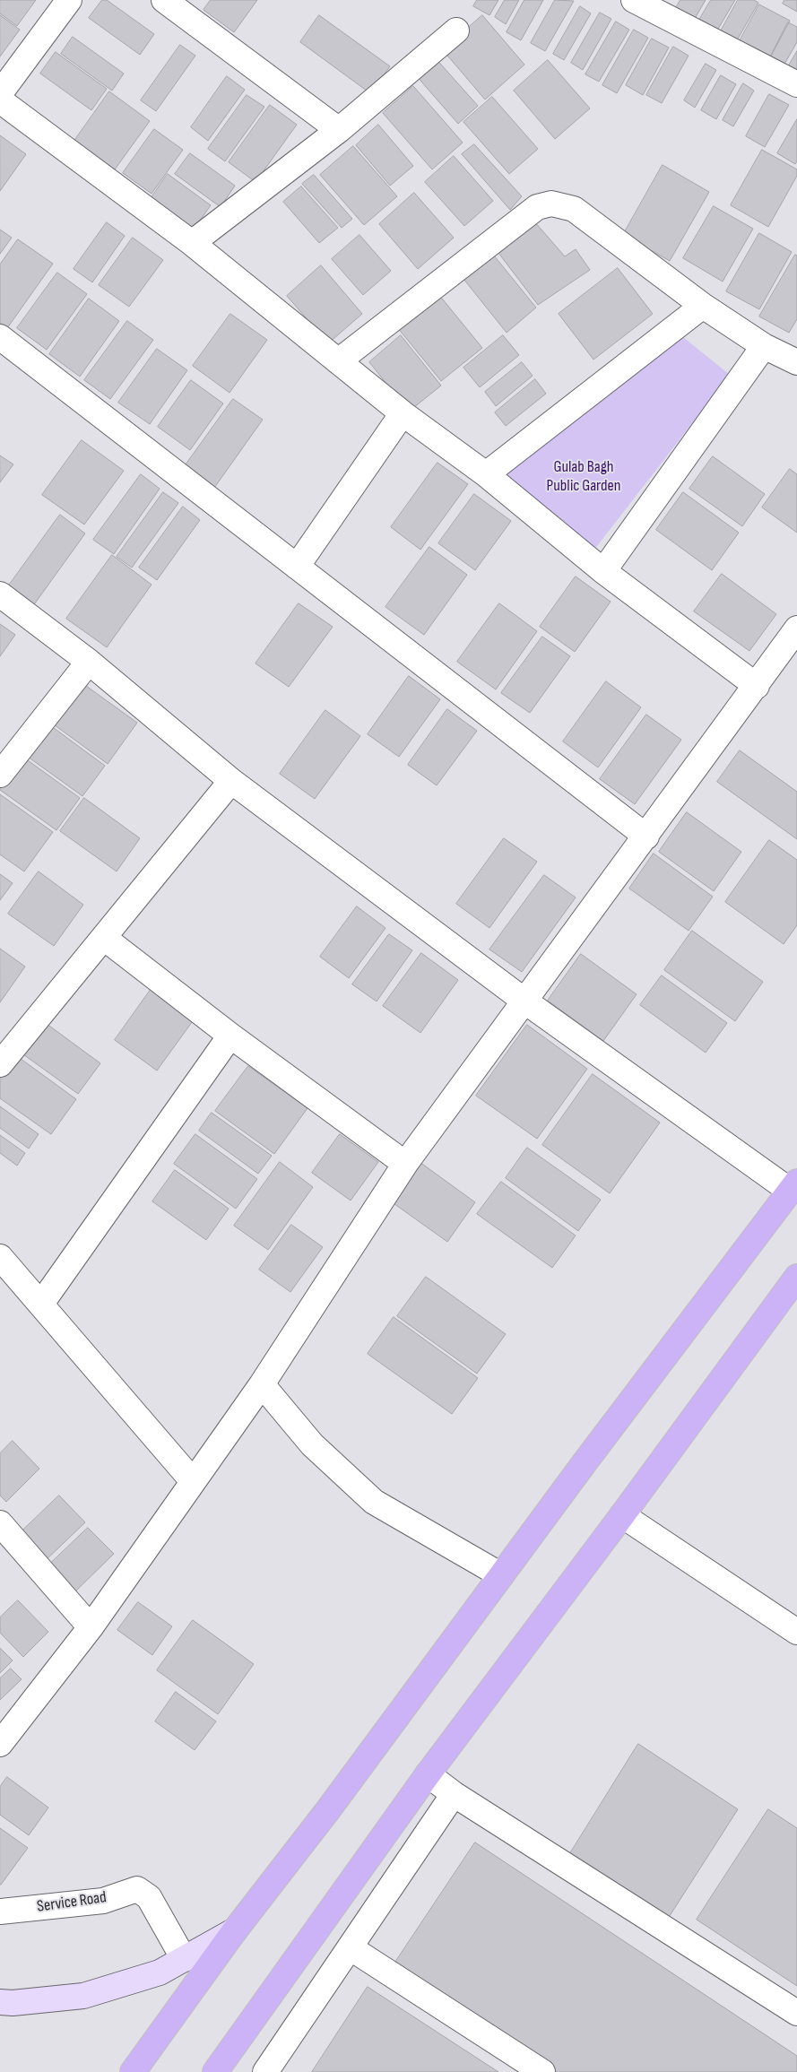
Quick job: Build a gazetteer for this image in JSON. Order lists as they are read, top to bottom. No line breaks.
{"streets":{"street":["Service Road"]},"parks":["Gulab Bagh Public Garden"]}
